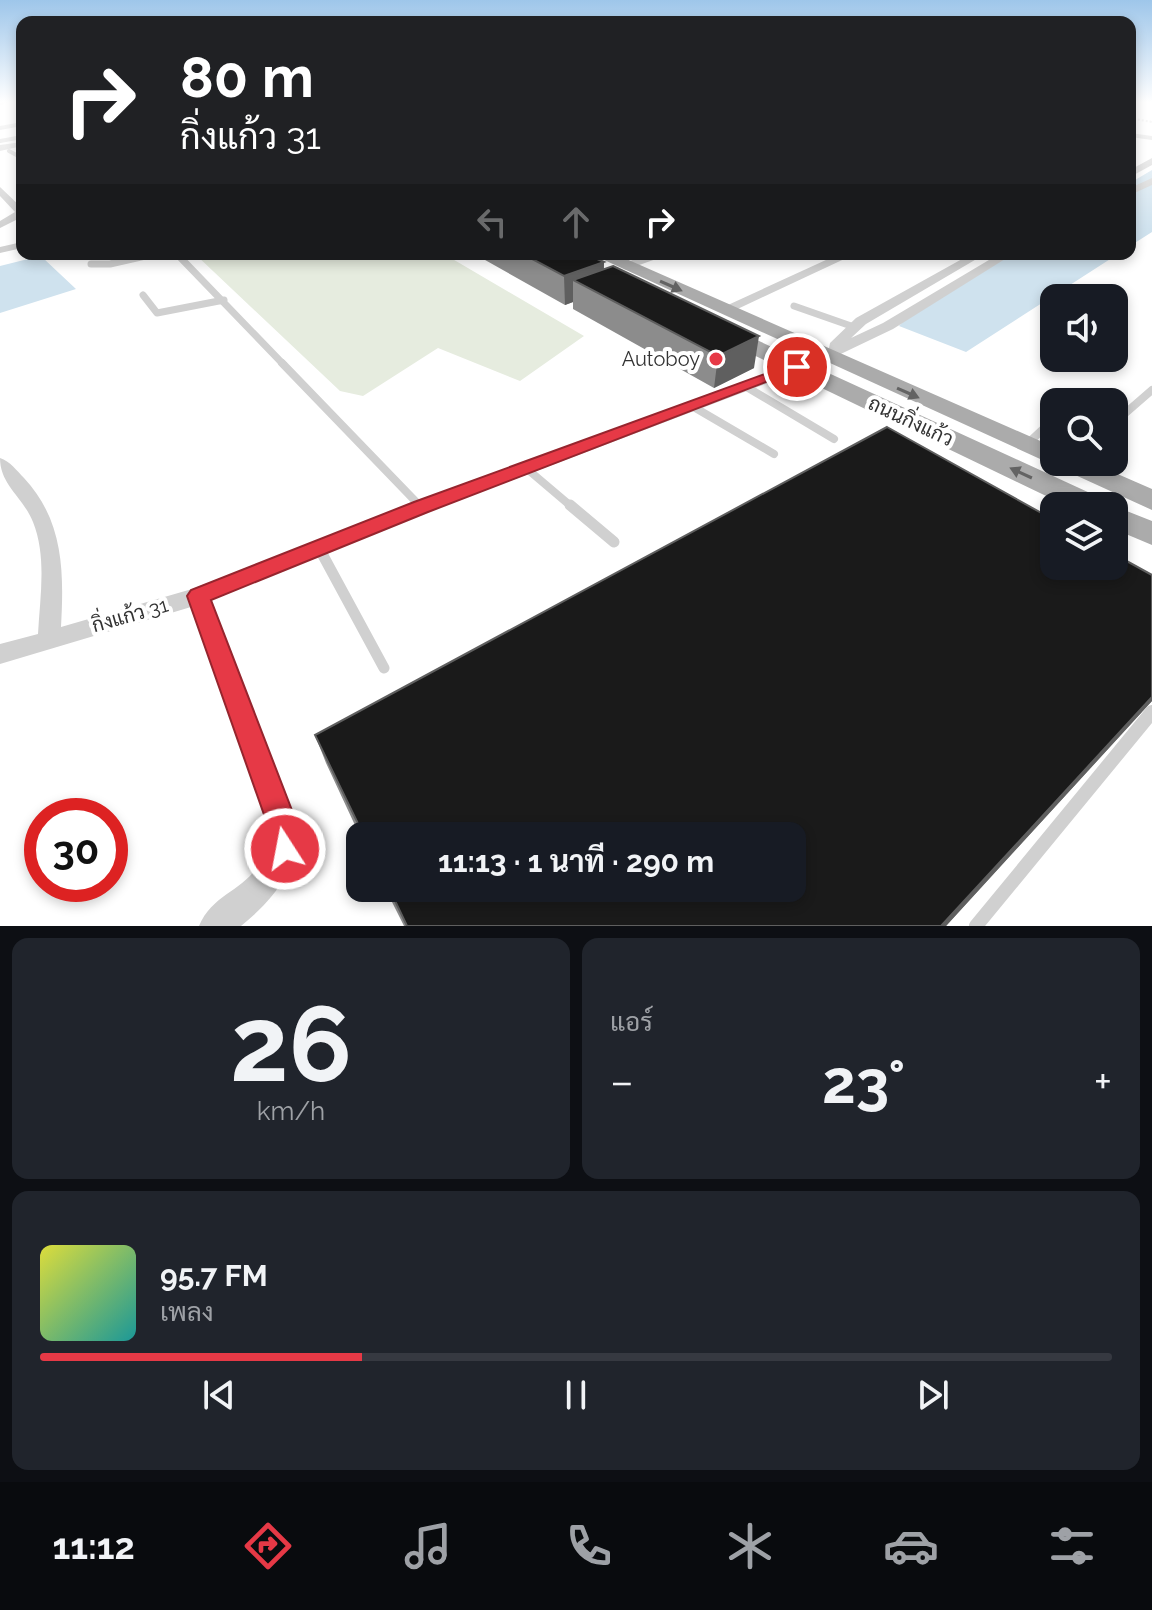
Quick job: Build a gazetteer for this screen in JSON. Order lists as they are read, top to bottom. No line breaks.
{"streets":{"main road":["ถนนกิ่งแก้ว"],"street":["กิ่งแก้ว 31"]},"crossings":[["ถนนกิ่งแก้ว","กิ่งแก้ว 31"]],"places":["Autoboy"],"page":{"turn":["80 m","กิ่งแก้ว 31"],"limit":"30","trip":"11:13 · 1 นาที · 290 m","tile":[["26","km/h"],"แอร์"],"heat":["−","23°","+"],"song":["95.7 FM","เพลง"],"tabs":"11:12"}}
